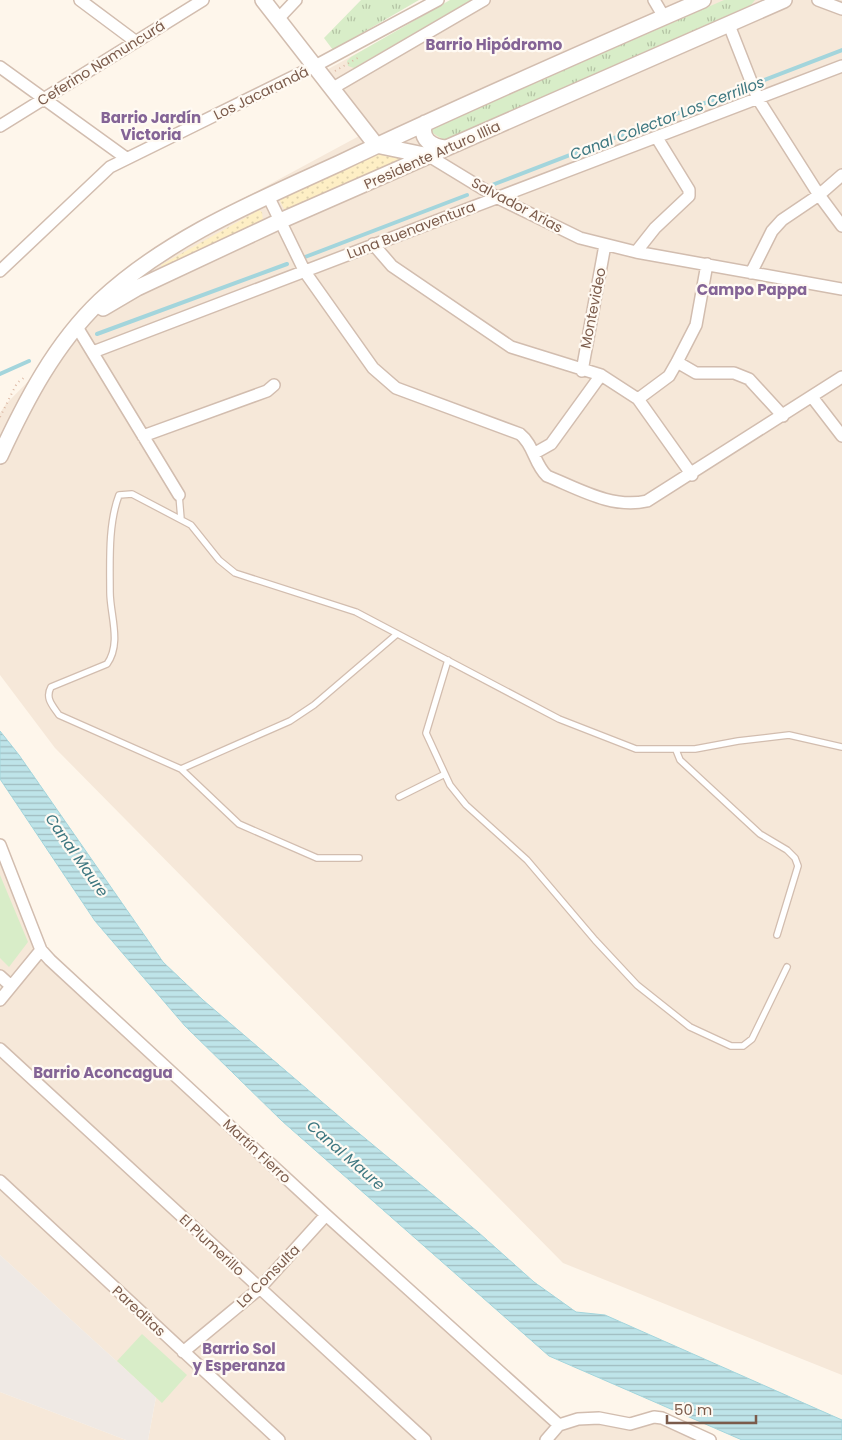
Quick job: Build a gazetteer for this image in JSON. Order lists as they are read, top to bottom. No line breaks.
{"streets":{"street":["Ceferino Namuncurá","Los Jacarandá","Presidente Arturo Illia","Salvador Arias","Luna Buenaventura","Montevideo","Martín Fierro","El Plumerillo","La Consulta","Pareditas"]},"crossings":[["Presidente Arturo Illia","Salvador Arias"],["Salvador Arias","Luna Buenaventura"],["Salvador Arias","Montevideo"],["Martín Fierro","La Consulta"],["El Plumerillo","La Consulta"],["La Consulta","Pareditas"]],"districts":["Barrio Hipódromo","Barrio Jardín Victoria","Campo Pappa","Barrio Aconcagua","Barrio Sol y Esperanza"],"water":["Canal Colector Los Cerrillos","Canal Maure"],"scale_bar":"50 m"}
